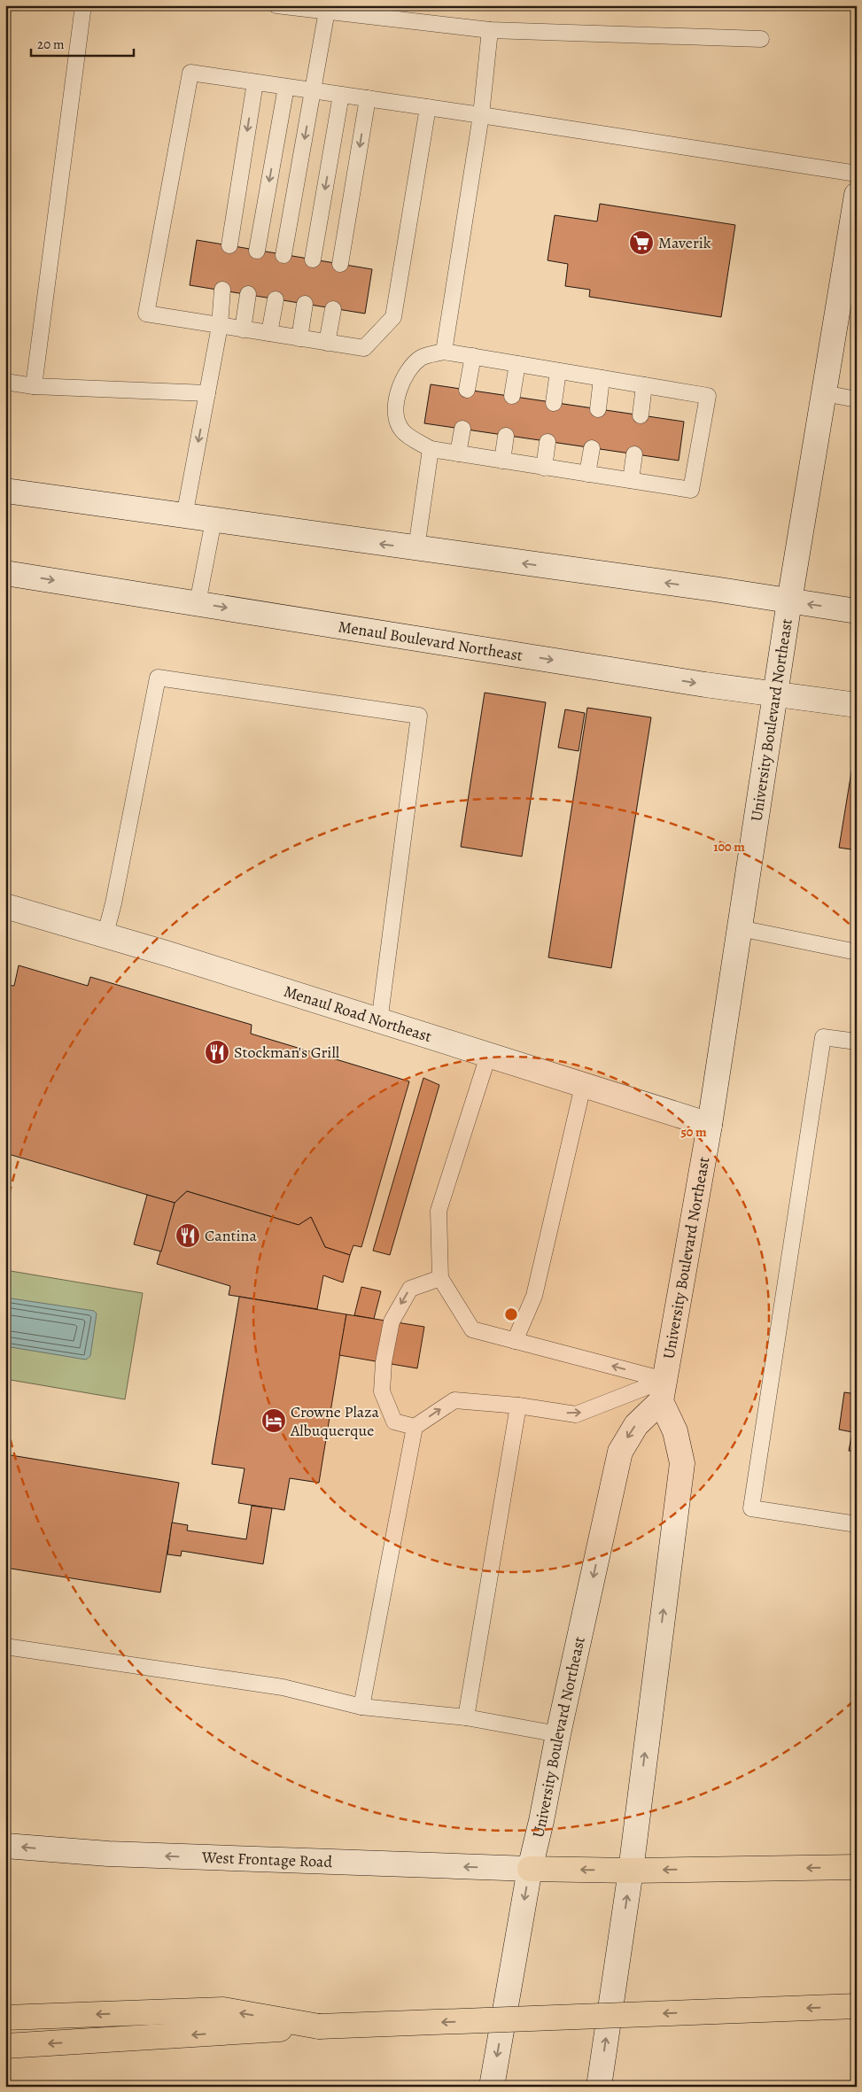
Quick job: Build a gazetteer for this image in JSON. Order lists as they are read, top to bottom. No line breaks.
{"streets":{"main road":["Menaul Boulevard Northeast","University Boulevard Northeast","Menaul Road Northeast","West Frontage Road"]},"crossings":[["Menaul Boulevard Northeast","University Boulevard Northeast"],["University Boulevard Northeast","Menaul Road Northeast"],["University Boulevard Northeast","West Frontage Road"]],"one_way":["West Frontage Road"],"places":{"supermarket":["Maverik"],"restaurant":["Stockman's Grill","Cantina"],"hotel":["Crowne Plaza Albuquerque"]},"scale_bar":"20 m","rings":["100 m","50 m"]}
